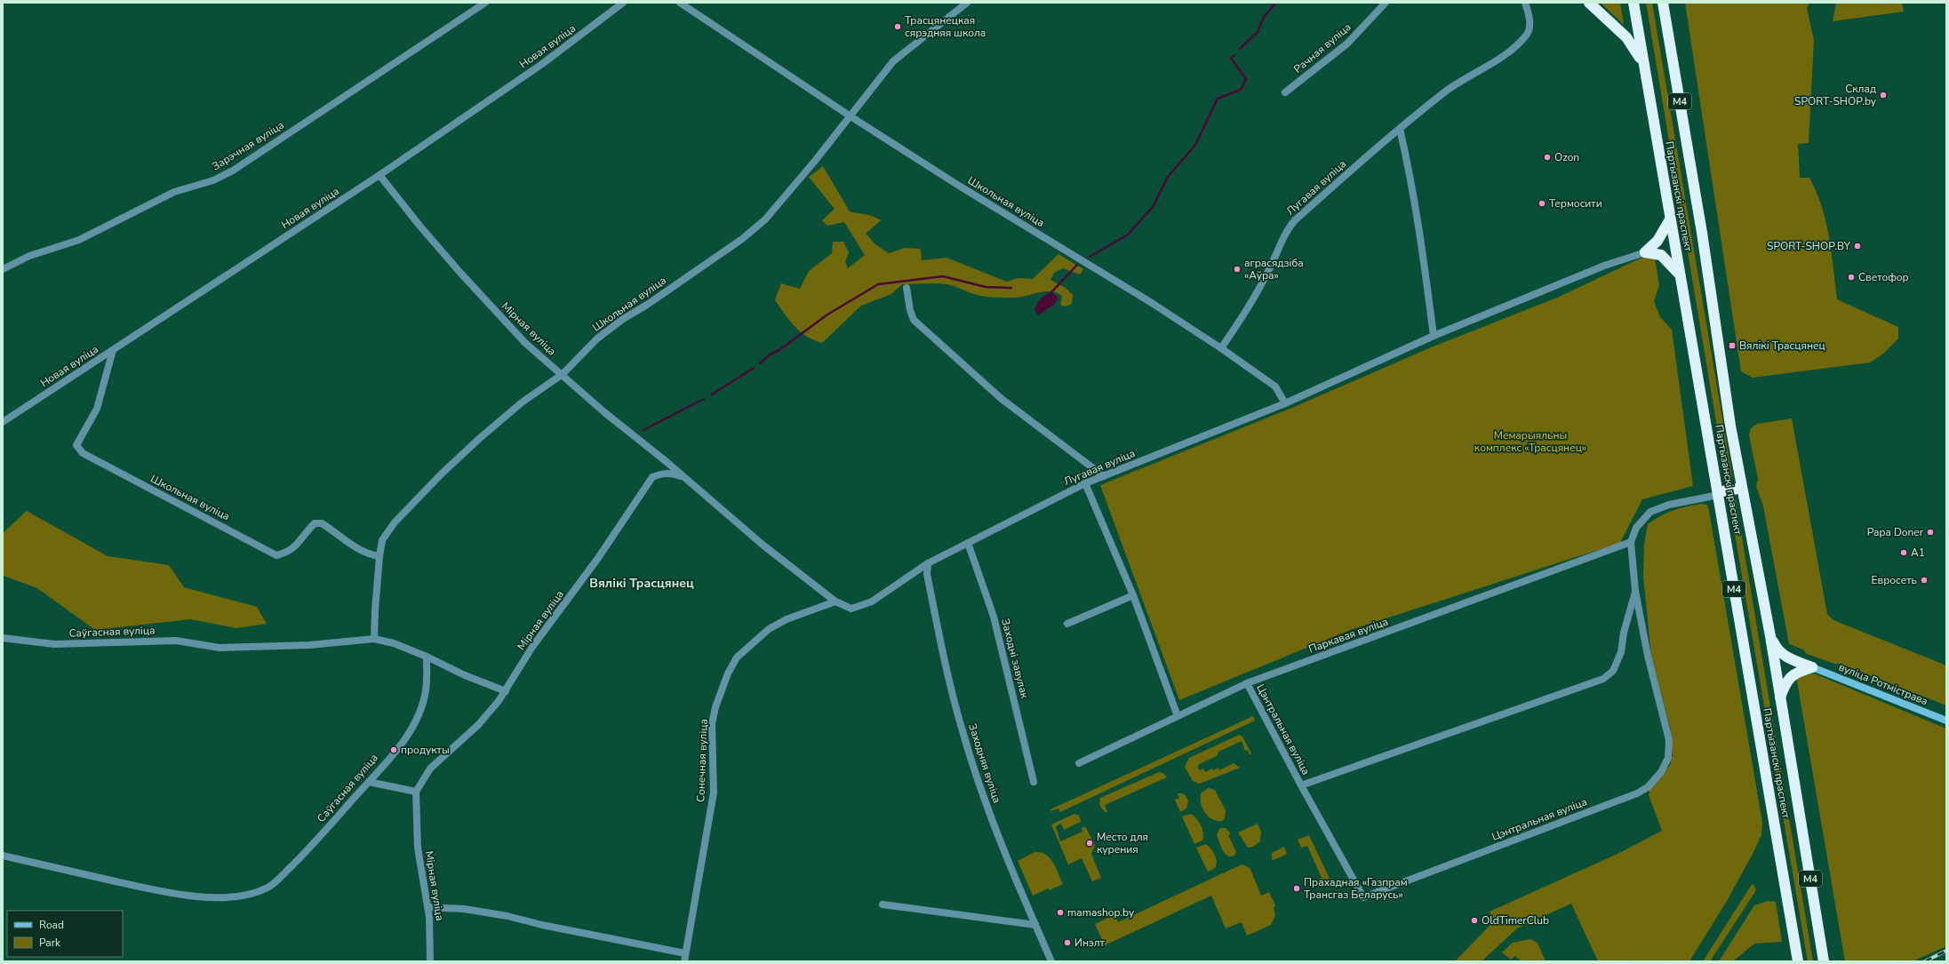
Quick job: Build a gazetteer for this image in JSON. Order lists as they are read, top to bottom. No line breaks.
{"streets":{"highway":["М4","Партызанскі праспект"],"street":["Новая вуліца","Рачная вуліца","Зарэчная вуліца","Лугавая вуліца","Школьная вуліца","Мірная вуліца","Саўгасная вуліца","Паркавая вуліца","Заходні завулак","вуліца Ротмістрава","Цэнтральная вуліца","Сонечная вуліца","Заходняя вуліца"]},"crossings":[["Новая вуліца","Школьная вуліца"],["Новая вуліца","Мірная вуліца"],["Лугавая вуліца","Школьная вуліца"],["Лугавая вуліца","Мірная вуліца"],["Лугавая вуліца","Заходні завулак"],["Лугавая вуліца","Заходняя вуліца"],["Школьная вуліца","Мірная вуліца"],["Школьная вуліца","Саўгасная вуліца"],["Мірная вуліца","Сонечная вуліца"],["Мірная вуліца","Заходняя вуліца"],["Паркавая вуліца","Цэнтральная вуліца"]],"districts":["Вялікі Трасцянец"],"parks":["Мемарыяльны комплекс «Трасцянец»"],"places":{"other":["Трасцянецкая сярэдняя школа","Склад SPORT-SHOP.by","Ozon","Термосити","SPORT-SHOP.BY","аграсядзіба «Аўра»","Светофор","Papa Doner","A1","Евросеть","продукты","Место для курения","Прахадная «Газпрам Трансгаз Беларусь»","mamashop.by","OldTimerClub","Инэлт"],"transit":["Вялікі Трасцянец"]},"legend":["Road","Park"]}
